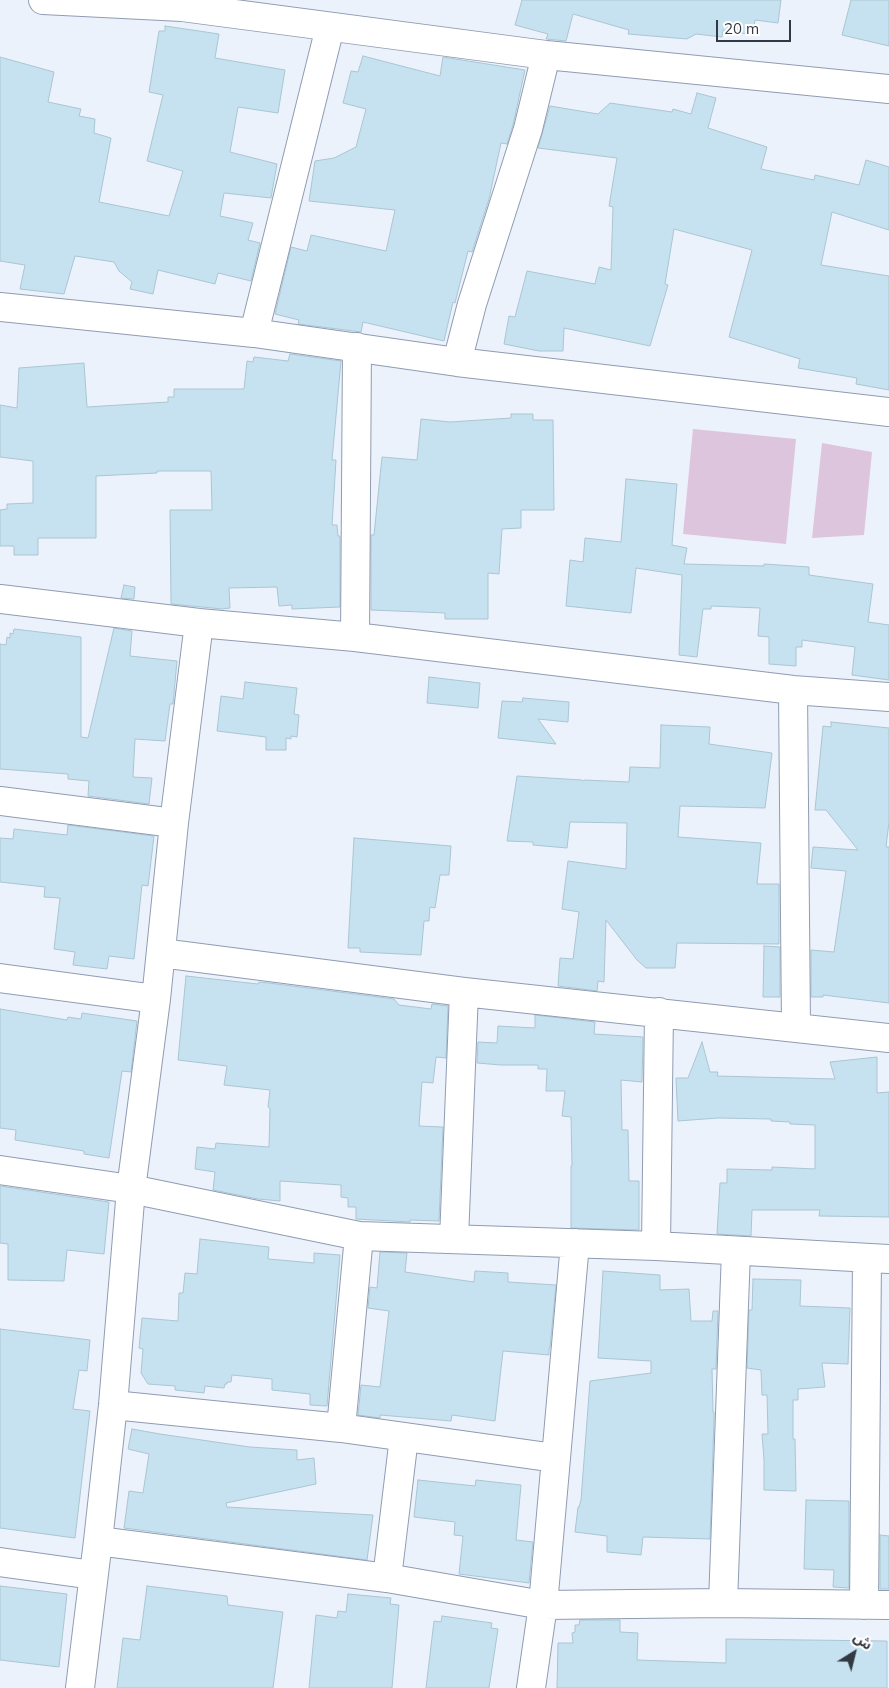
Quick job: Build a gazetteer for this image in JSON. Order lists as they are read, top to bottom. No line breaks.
{"scale_bar":"20 m","north":"top right"}
